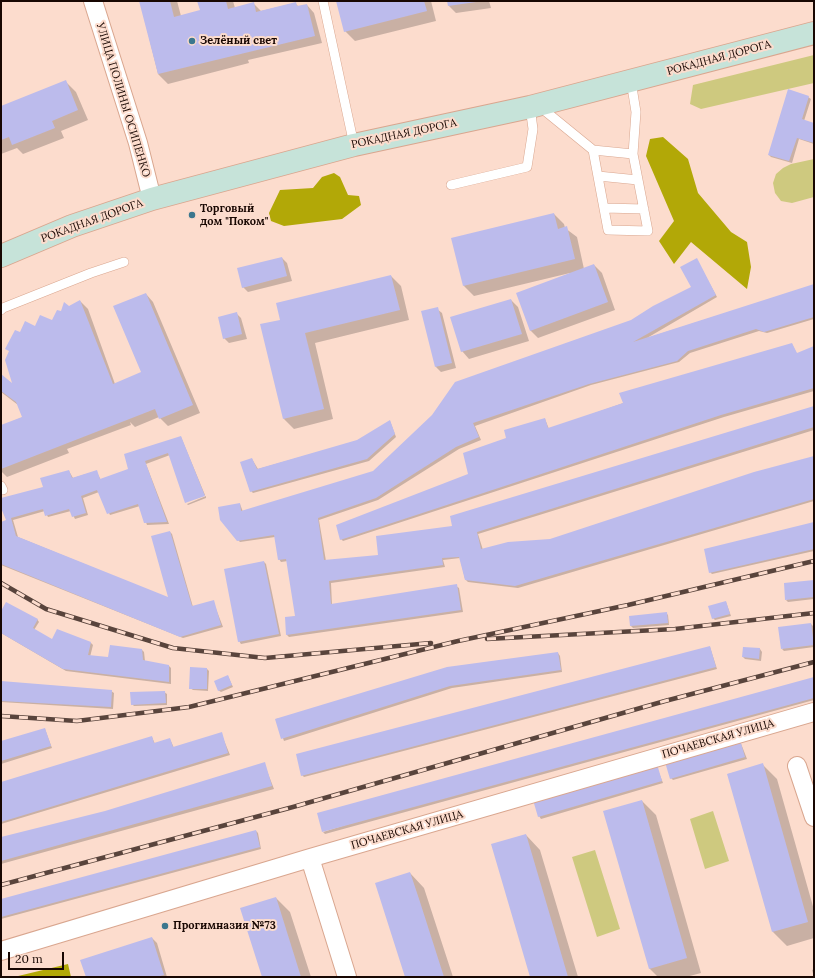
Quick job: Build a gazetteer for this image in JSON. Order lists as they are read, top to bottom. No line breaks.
{"streets":{"main road":["РОКАДНАЯ ДОРОГА"],"street":["УЛИЦА ПОЛИНЫ ОСИПЕНКО","ПОЧАЕВСКАЯ УЛИЦА"]},"crossings":[["РОКАДНАЯ ДОРОГА","УЛИЦА ПОЛИНЫ ОСИПЕНКО"]],"places":["Зелёный свет","Торговый дом \"Поком\"","Прогимназия №73"],"scale_bar":"20 m"}
